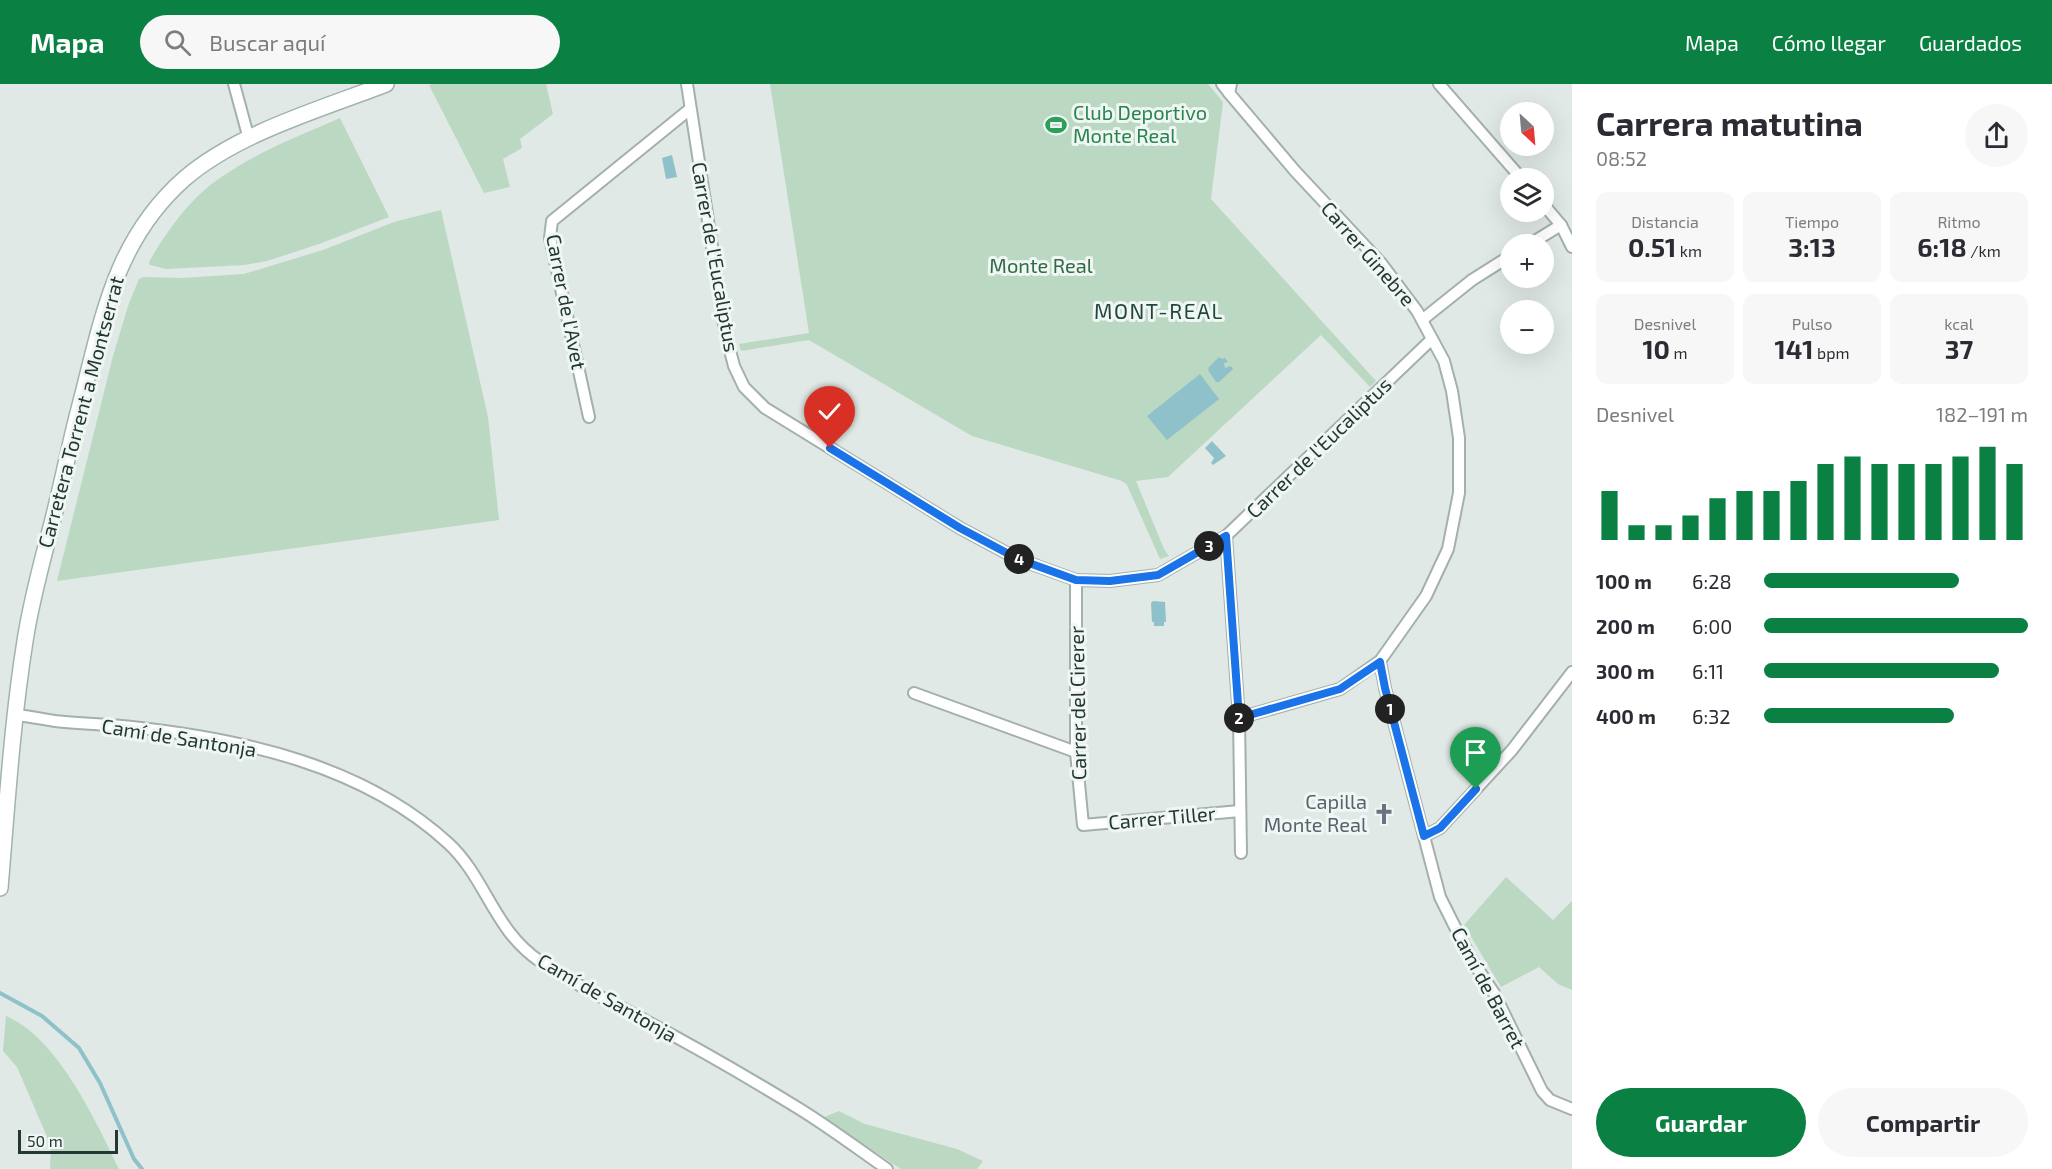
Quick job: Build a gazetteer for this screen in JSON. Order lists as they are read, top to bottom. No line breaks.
{"streets":{"main road":["Carretera Torrent a Montserrat"],"street":["Carrer Ginebre","Carrer de l'Eucaliptus","Carrer de l'Avet","Carrer del Cirerer","Camí de Santonja","Carrer Tiller","Camí de Barret"]},"crossings":[["Carrer Ginebre","Carrer de l'Eucaliptus"],["Carrer Ginebre","Carrer Tiller"],["Carrer Ginebre","Camí de Barret"],["Carrer de l'Eucaliptus","Carrer de l'Avet"],["Carrer de l'Eucaliptus","Carrer del Cirerer"],["Carrer de l'Eucaliptus","Carrer Tiller"],["Carretera Torrent a Montserrat","Camí de Santonja"],["Carrer del Cirerer","Carrer Tiller"]],"districts":["MONT-REAL"],"parks":["Monte Real"],"places":{"sports":["Club Deportivo Monte Real"],"church":["Capilla Monte Real"]},"scale_bar":"50 m","north":"bottom right","page":{"header":"Mapa","search":"Buscar aquí","nav":["Mapa","Cómo llegar","Guardados"],"heading":["Carrera matutina","08:52"],"map_buttons":["+","−"],"stats":[["Distancia","0.51 km"],["Tiempo","3:13"],["Ritmo","6:18 /km"],["Desnivel","10 m"],["Pulso","141 bpm"],["kcal","37"]],"chart":["Desnivel","182–191 m"],"pins":["3","4","1","2"],"list":[{"name":"100 m","note":"6:28"},{"name":"200 m","note":"6:00"},{"name":"300 m","note":"6:11"},{"name":"400 m","note":"6:32"}],"buttons":["Guardar","Compartir"],"scale":"50 m"}}
